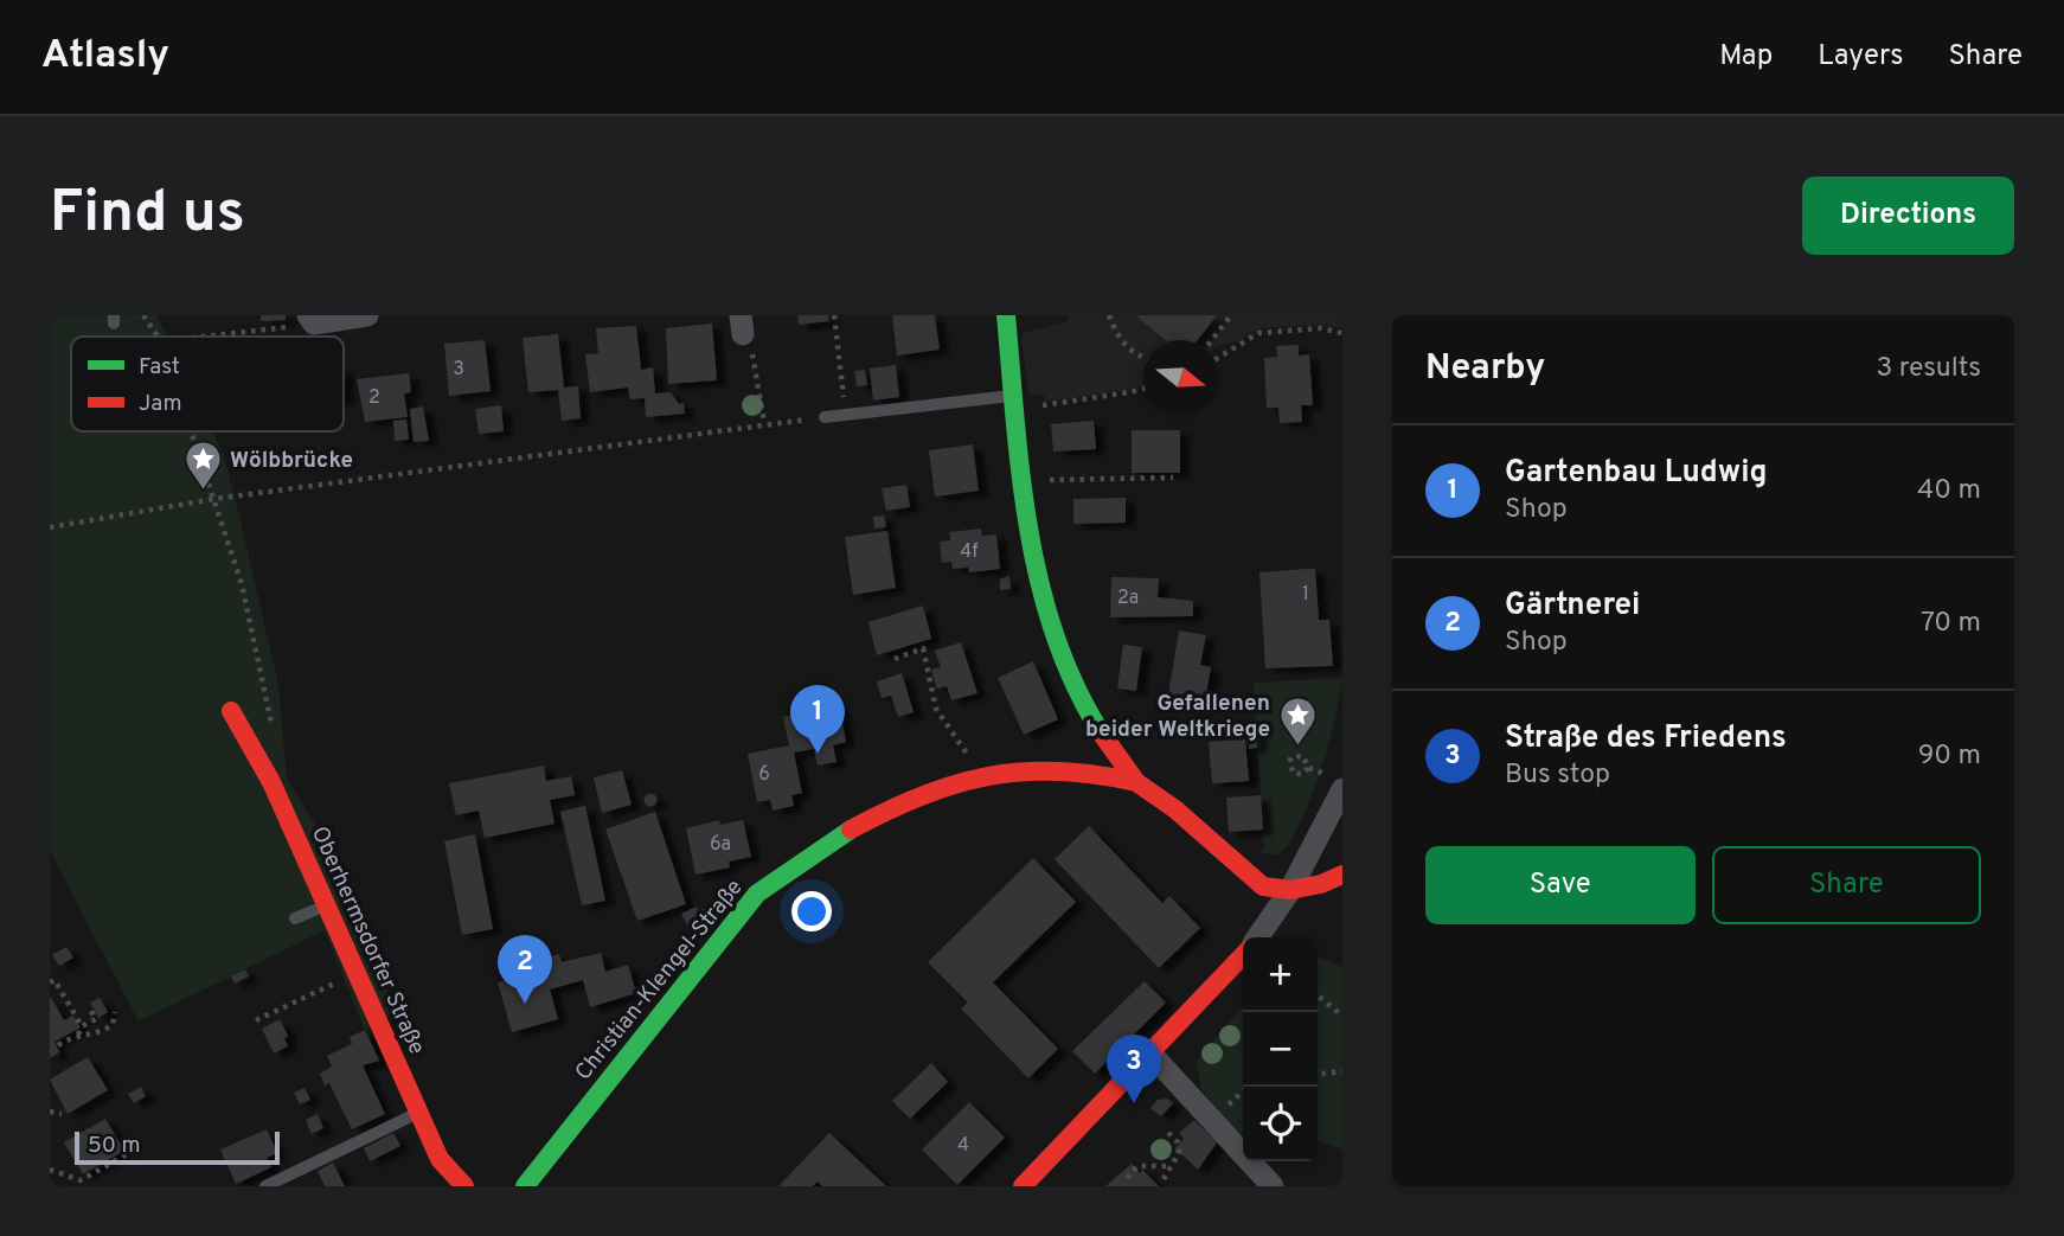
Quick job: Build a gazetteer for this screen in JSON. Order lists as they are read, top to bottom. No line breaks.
{"streets":{"street":["Oberhermsdorfer Straße","Christian-Klengel-Straße"]},"places":{"place":["Wölbbrücke","Gefallenen beider Weltkriege"]},"house_numbers":["3","2","4f","1","2a","6","6a","4"],"legend":["Fast","Jam"],"scale_bar":"50 m","north":"right","page":{"header":"Atlasly","nav":["Map","Layers","Share"],"buttons":["Directions",["Save","Share"]],"title":"Find us","heading":["Nearby","3 results"],"list":[{"mark":"1","name":"Gartenbau Ludwig","note":"Shop","value":"40 m"},{"mark":"2","name":"Gärtnerei","note":"Shop","value":"70 m"},{"mark":"3","name":"Straße des Friedens","note":"Bus stop","value":"90 m"}],"pins":["1","2","3"],"map_buttons":["+","−"],"scale":"50 m"}}
